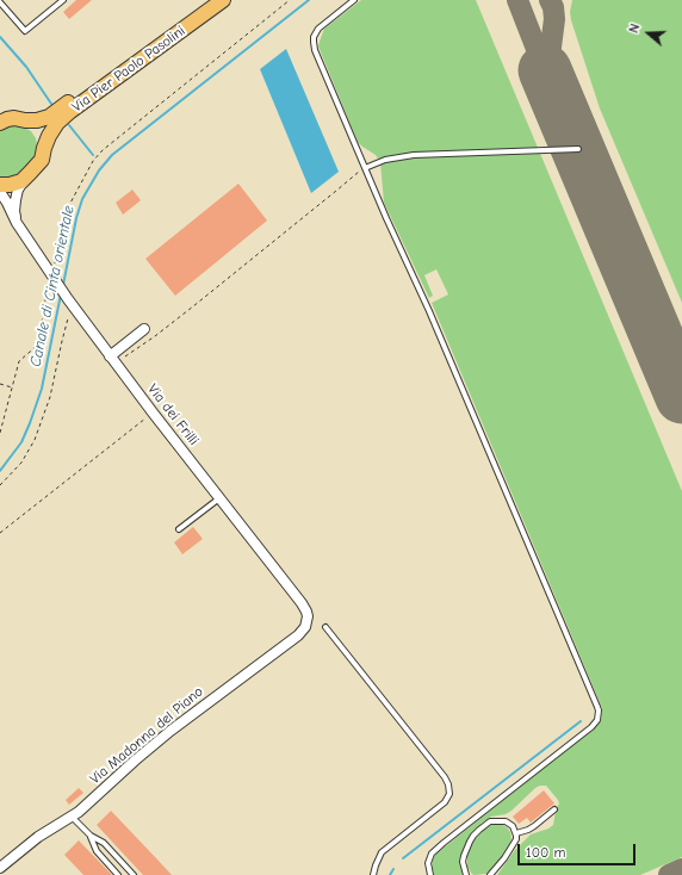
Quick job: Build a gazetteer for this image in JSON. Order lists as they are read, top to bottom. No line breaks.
{"streets":{"main road":["Via Pier Paolo Pasolini"],"street":["Via dei Frilli","Via Madonna del Piano"]},"crossings":[["Via dei Frilli","Via Madonna del Piano"]],"water":["Canale di Cinta orientale"],"scale_bar":"100 m","north":"left"}
